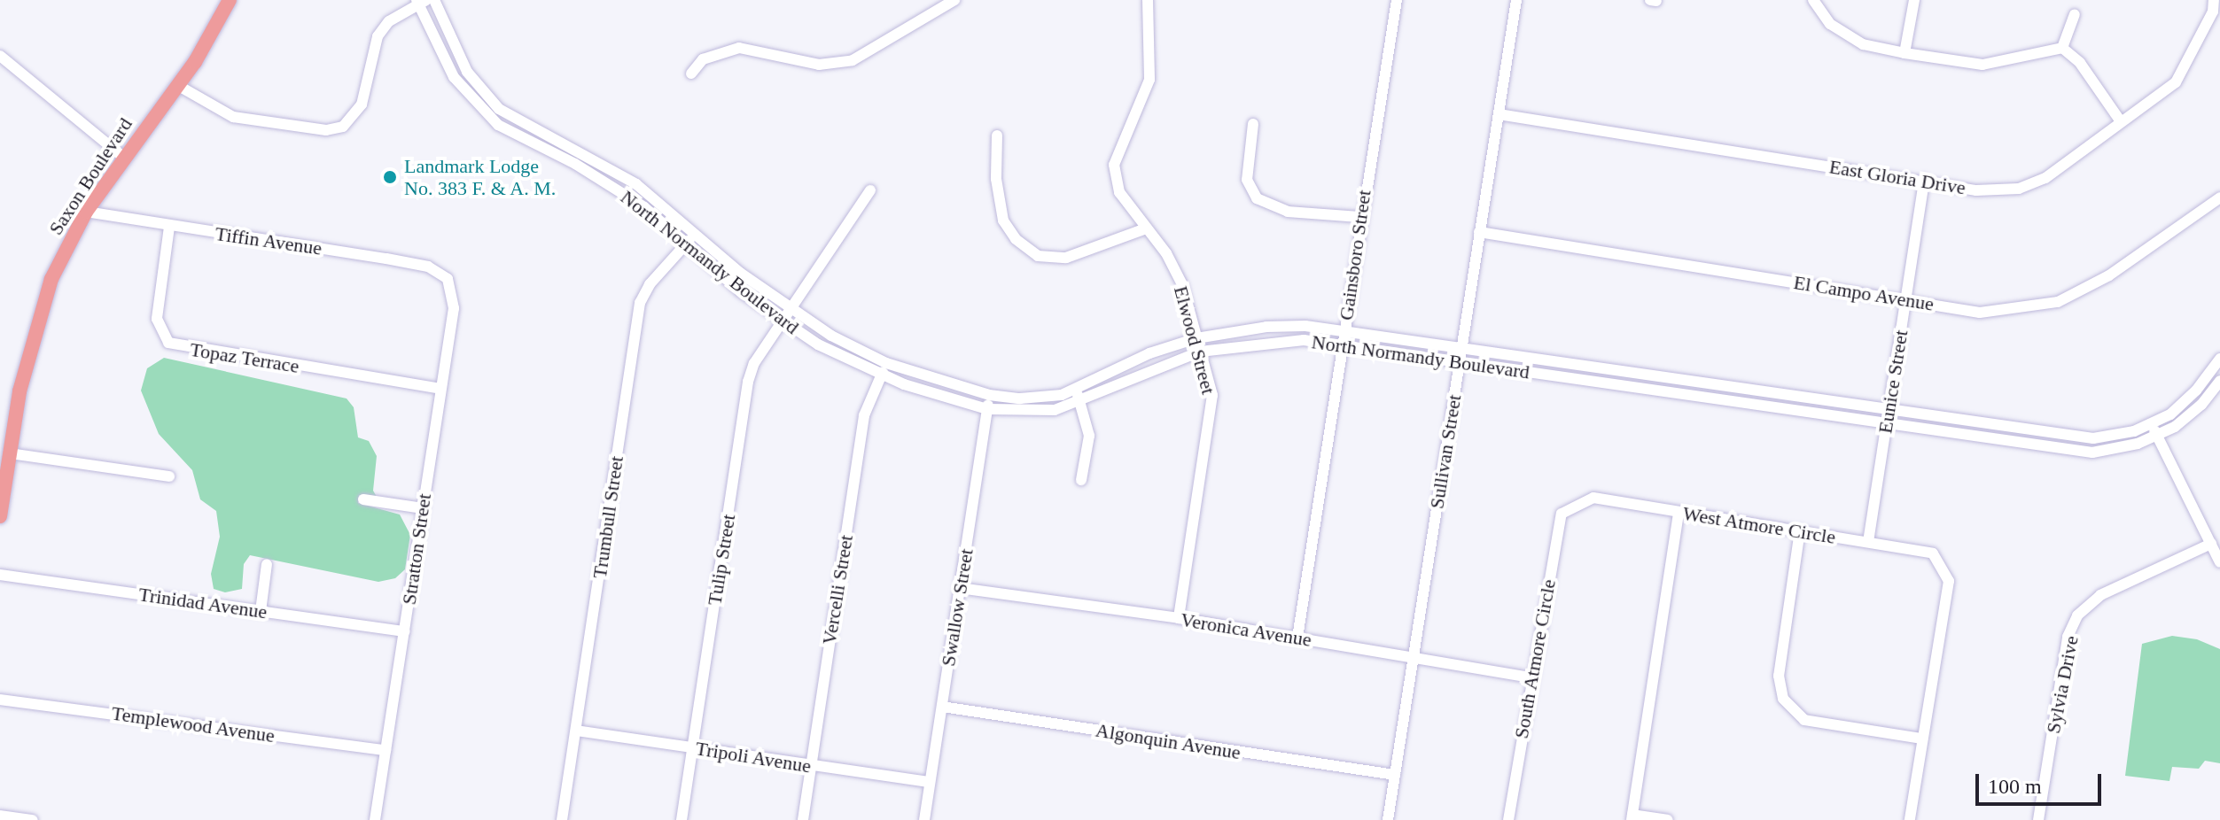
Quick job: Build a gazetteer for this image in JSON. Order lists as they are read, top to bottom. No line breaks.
{"streets":{"main road":["Saxon Boulevard"],"street":["East Gloria Drive","Tiffin Avenue","Gainsboro Street","North Normandy Boulevard","El Campo Avenue","Elwood Street","Topaz Terrace","Eunice Street","Sullivan Street","Trumbull Street","West Atmore Circle","Stratton Street","Tulip Street","Vercelli Street","Trinidad Avenue","Swallow Street","Veronica Avenue","South Atmore Circle","Sylvia Drive","Templewood Avenue","Algonquin Avenue","Tripoli Avenue"]},"crossings":[["Saxon Boulevard","Tiffin Avenue"],["East Gloria Drive","Eunice Street"],["East Gloria Drive","Sullivan Street"],["Tiffin Avenue","Topaz Terrace"],["Tiffin Avenue","Stratton Street"],["Gainsboro Street","North Normandy Boulevard"],["Gainsboro Street","Veronica Avenue"],["North Normandy Boulevard","Elwood Street"],["North Normandy Boulevard","Eunice Street"],["North Normandy Boulevard","Sullivan Street"],["North Normandy Boulevard","Trumbull Street"],["North Normandy Boulevard","Tulip Street"],["North Normandy Boulevard","Vercelli Street"],["North Normandy Boulevard","Swallow Street"],["El Campo Avenue","Eunice Street"],["El Campo Avenue","Sullivan Street"],["Elwood Street","Veronica Avenue"],["Topaz Terrace","Stratton Street"],["Eunice Street","West Atmore Circle"],["Sullivan Street","Veronica Avenue"],["Sullivan Street","Algonquin Avenue"],["Trumbull Street","Tripoli Avenue"],["West Atmore Circle","South Atmore Circle"],["Stratton Street","Trinidad Avenue"],["Stratton Street","Templewood Avenue"],["Tulip Street","Tripoli Avenue"],["Vercelli Street","Tripoli Avenue"],["Swallow Street","Veronica Avenue"],["Swallow Street","Algonquin Avenue"],["Swallow Street","Tripoli Avenue"],["Veronica Avenue","South Atmore Circle"]],"places":["Landmark Lodge No. 383 F. & A. M."],"scale_bar":"100 m"}
